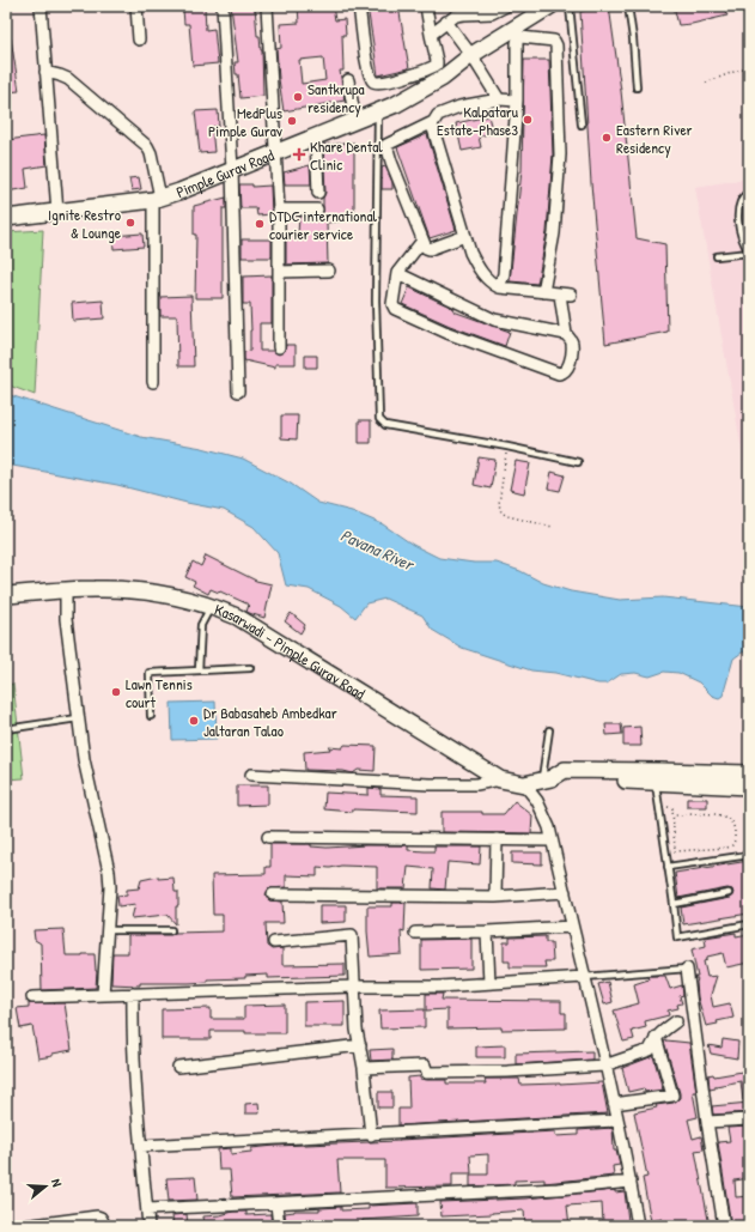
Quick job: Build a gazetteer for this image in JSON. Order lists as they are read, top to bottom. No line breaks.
{"streets":{"street":["Pimple Gurav Road","Kasarwadi - Pimple Gurav Road"]},"water":["Pavana River"],"places":{"other":["Santkrupa residency","Kalpataru Estate-Phase3","MedPlus Pimple Gurav","Eastern River Residency","Ignite Restro & Lounge","DTDC international courier service","Lawn Tennis court","Dr Babasaheb Ambedkar Jaltaran Talao"],"health":["Khare Dental Clinic"]},"north":"right"}
